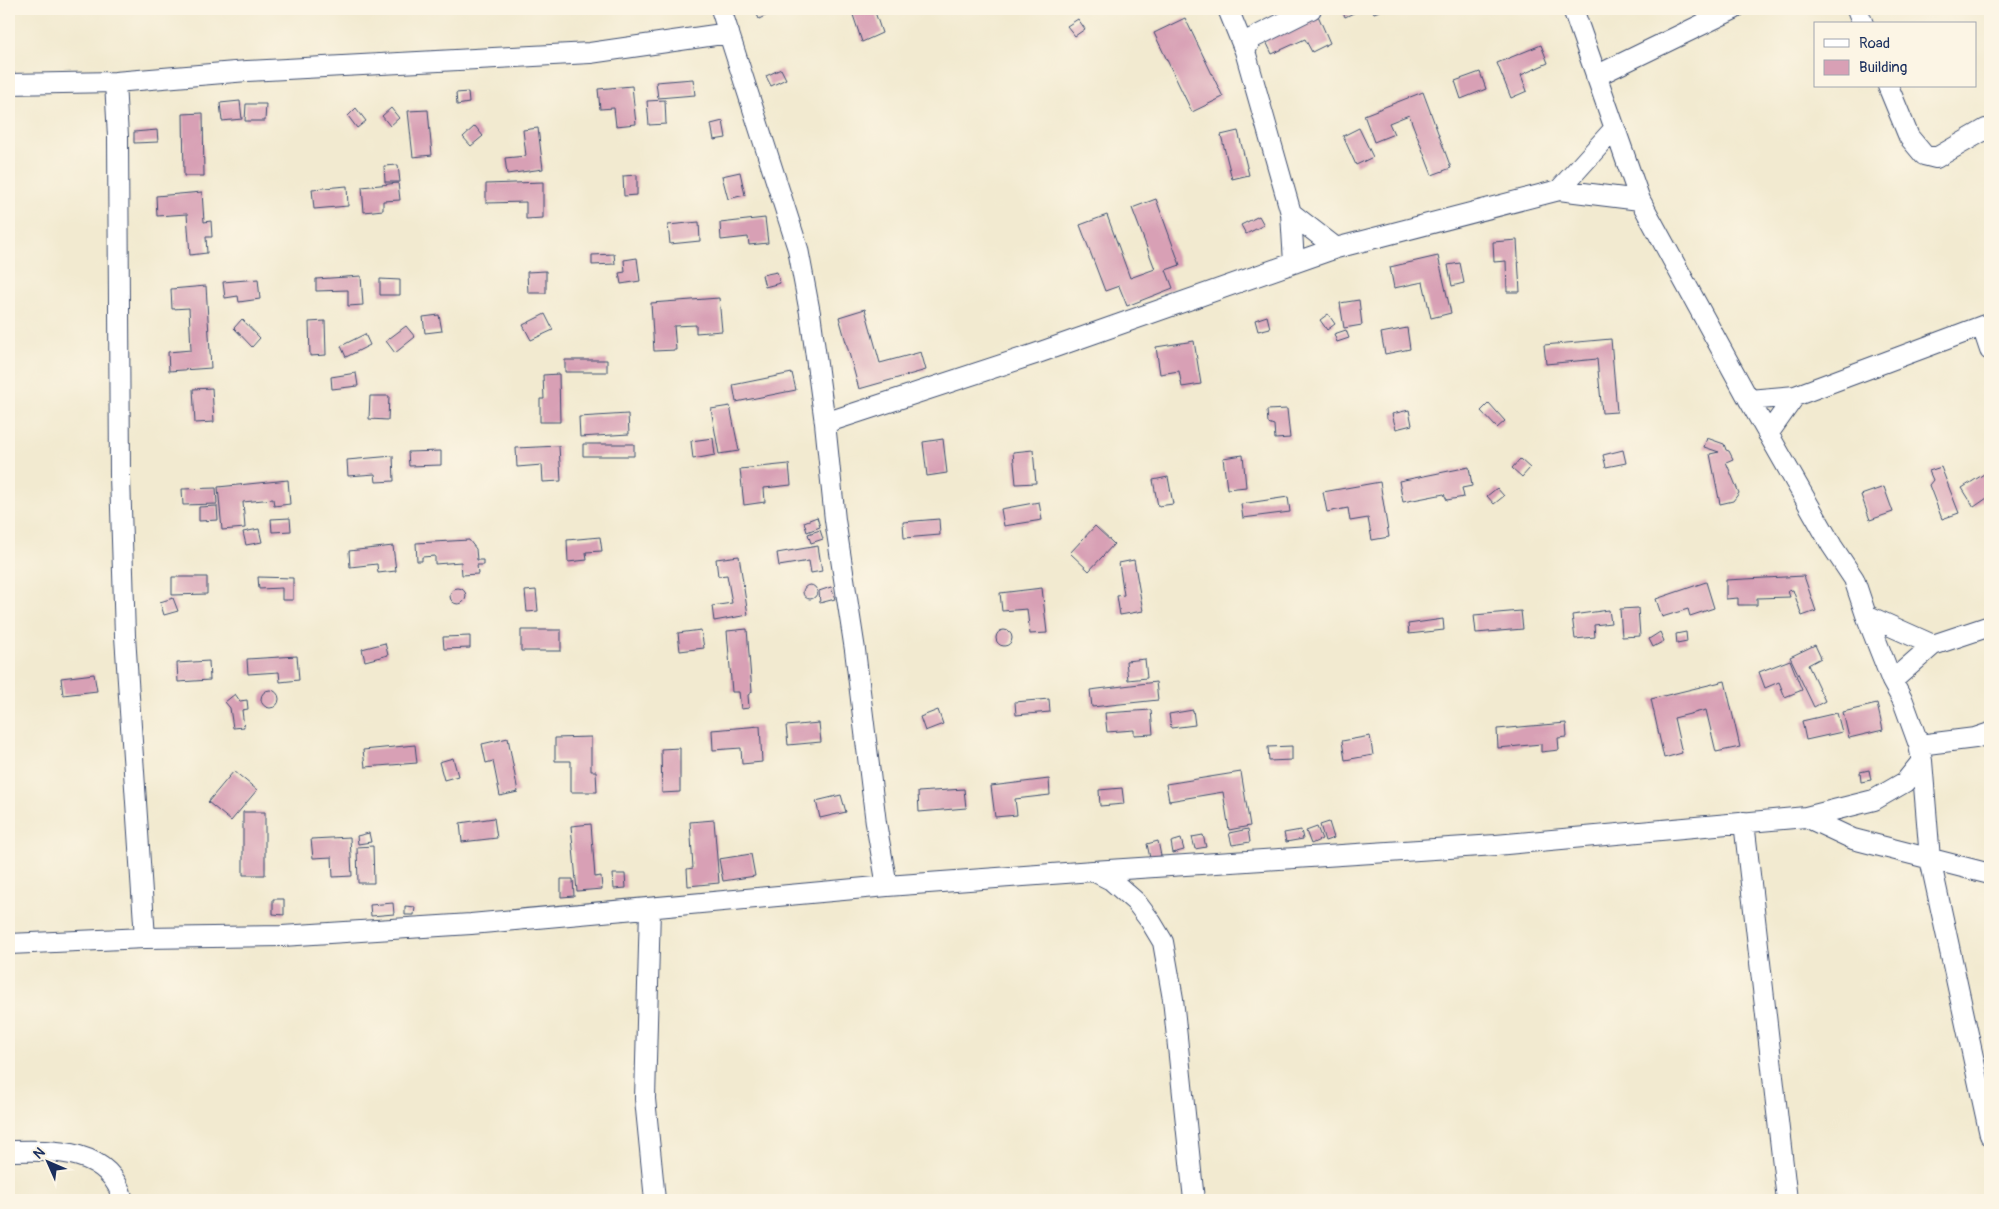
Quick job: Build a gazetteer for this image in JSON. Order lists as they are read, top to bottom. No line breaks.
{"legend":["Road","Building"],"north":"top left"}
